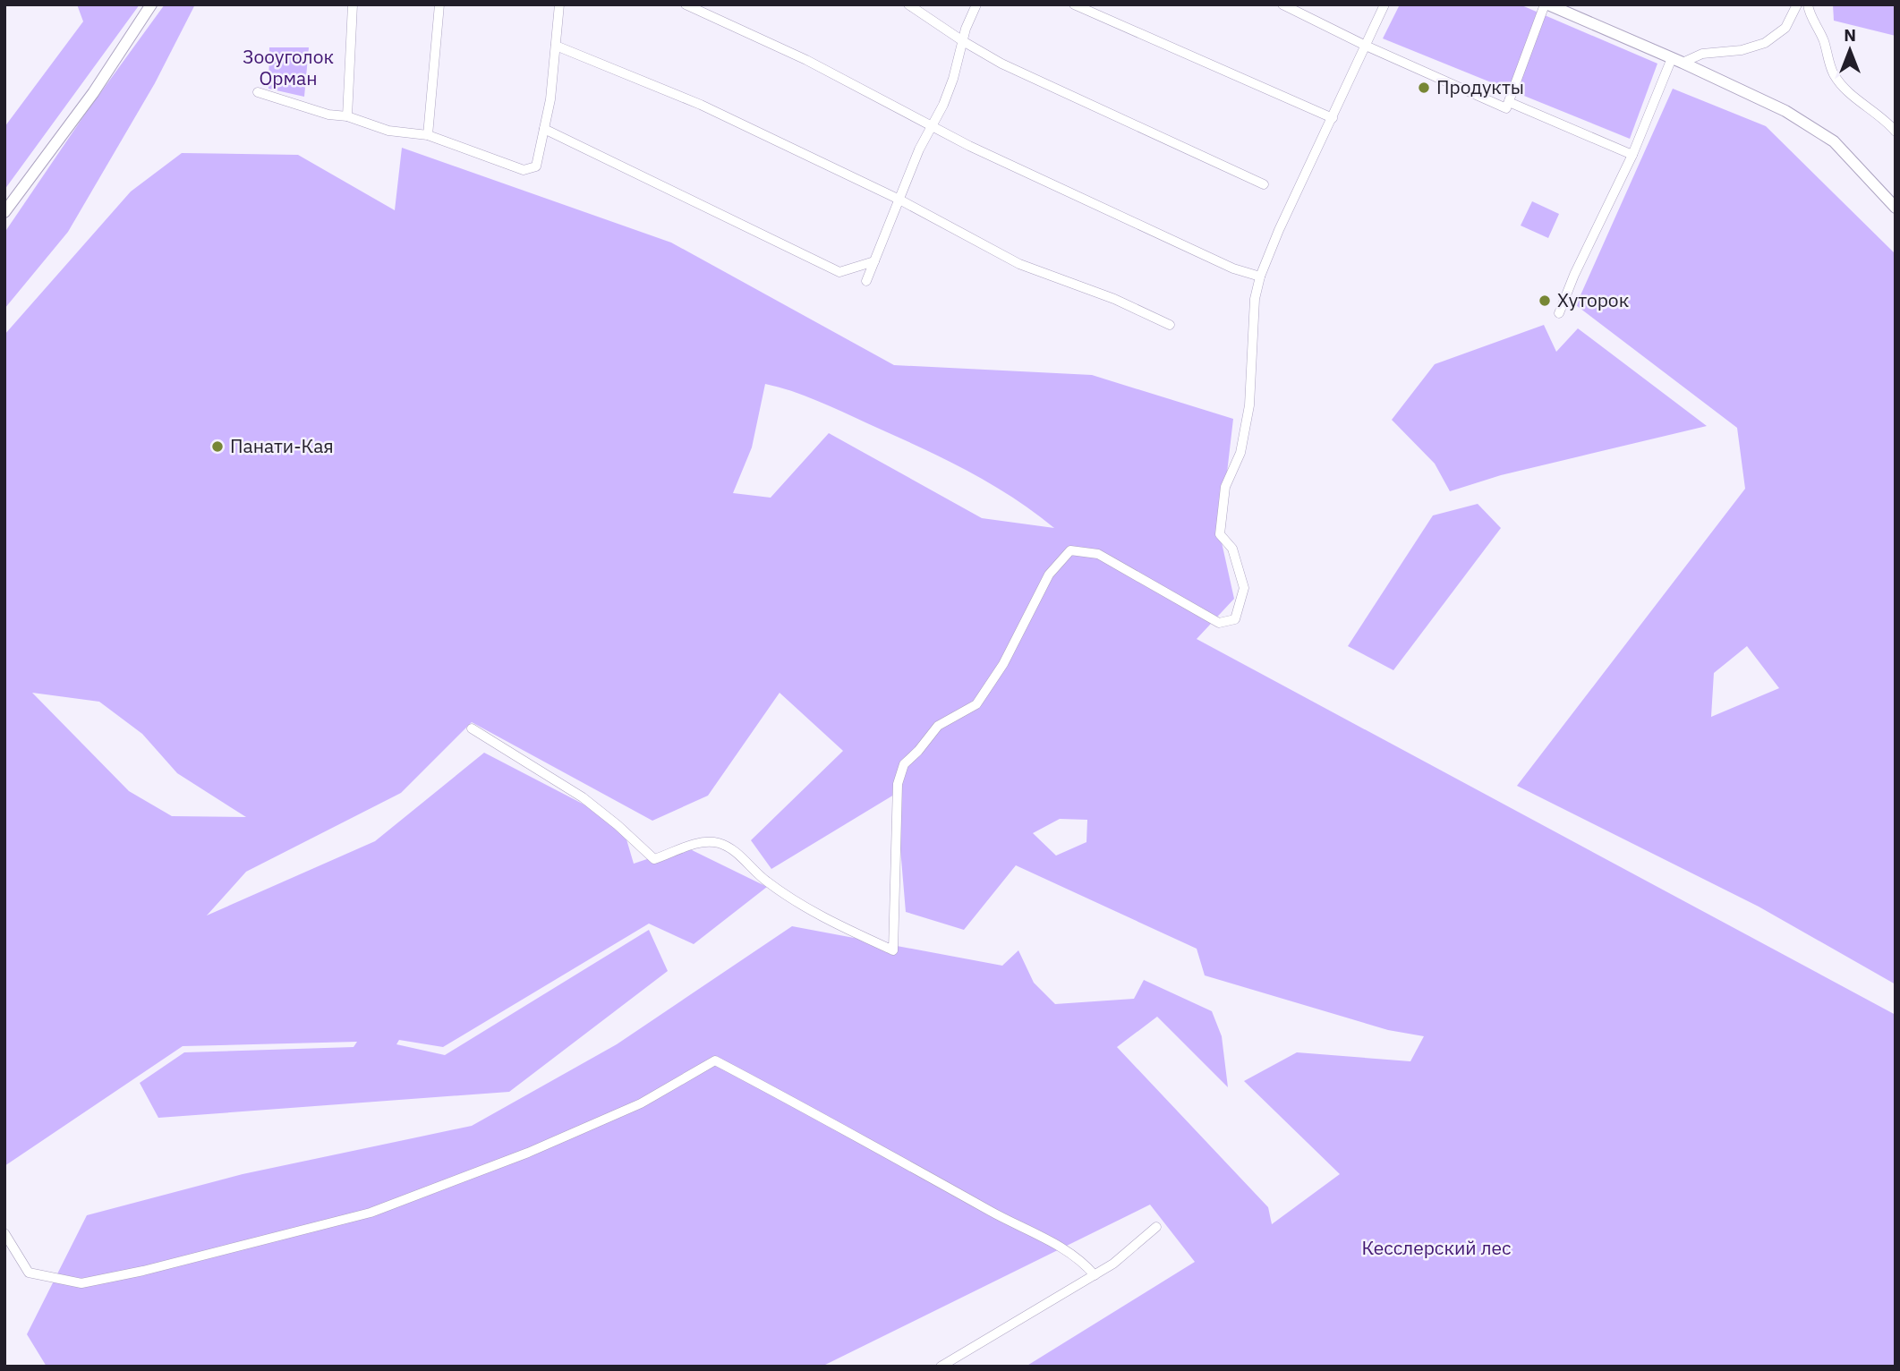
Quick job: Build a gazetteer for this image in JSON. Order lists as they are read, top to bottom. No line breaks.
{"parks":["Зооуголок Орман","Кесслерский лес"],"places":["Продукты","Хуторок","Панати-Кая"],"north":"top"}
